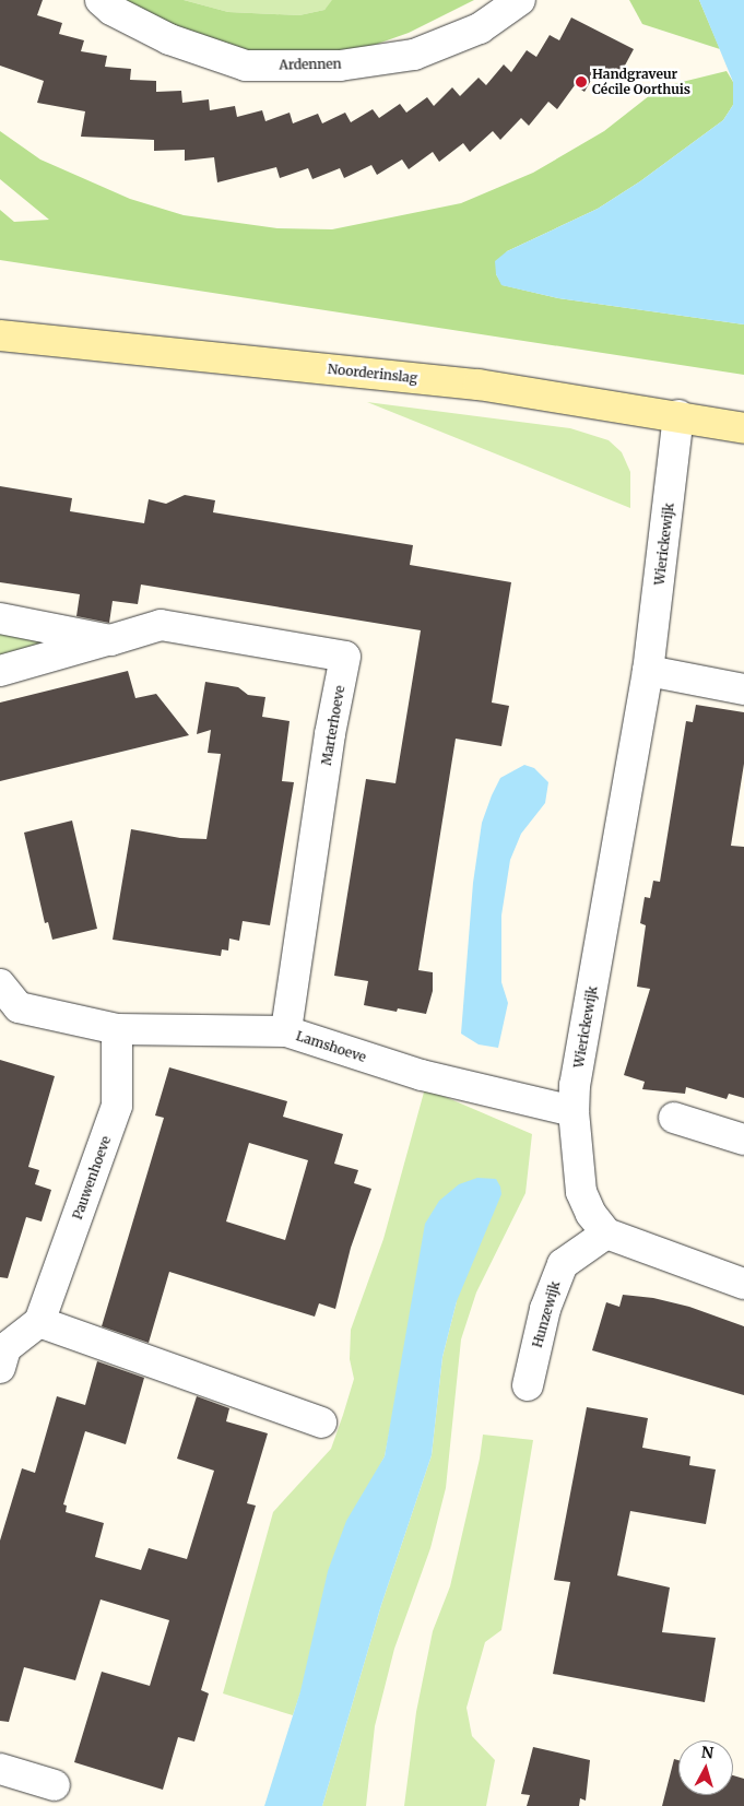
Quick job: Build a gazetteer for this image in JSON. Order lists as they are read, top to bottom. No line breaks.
{"streets":{"main road":["Noorderinslag"],"street":["Ardennen","Wierickewijk","Marterhoeve","Lamshoeve","Pauwenhoeve","Hunzewijk"]},"crossings":[["Noorderinslag","Wierickewijk"],["Wierickewijk","Lamshoeve"],["Wierickewijk","Hunzewijk"],["Marterhoeve","Lamshoeve"],["Lamshoeve","Pauwenhoeve"]],"places":["Handgraveur Cécile Oorthuis"],"north":"top"}
